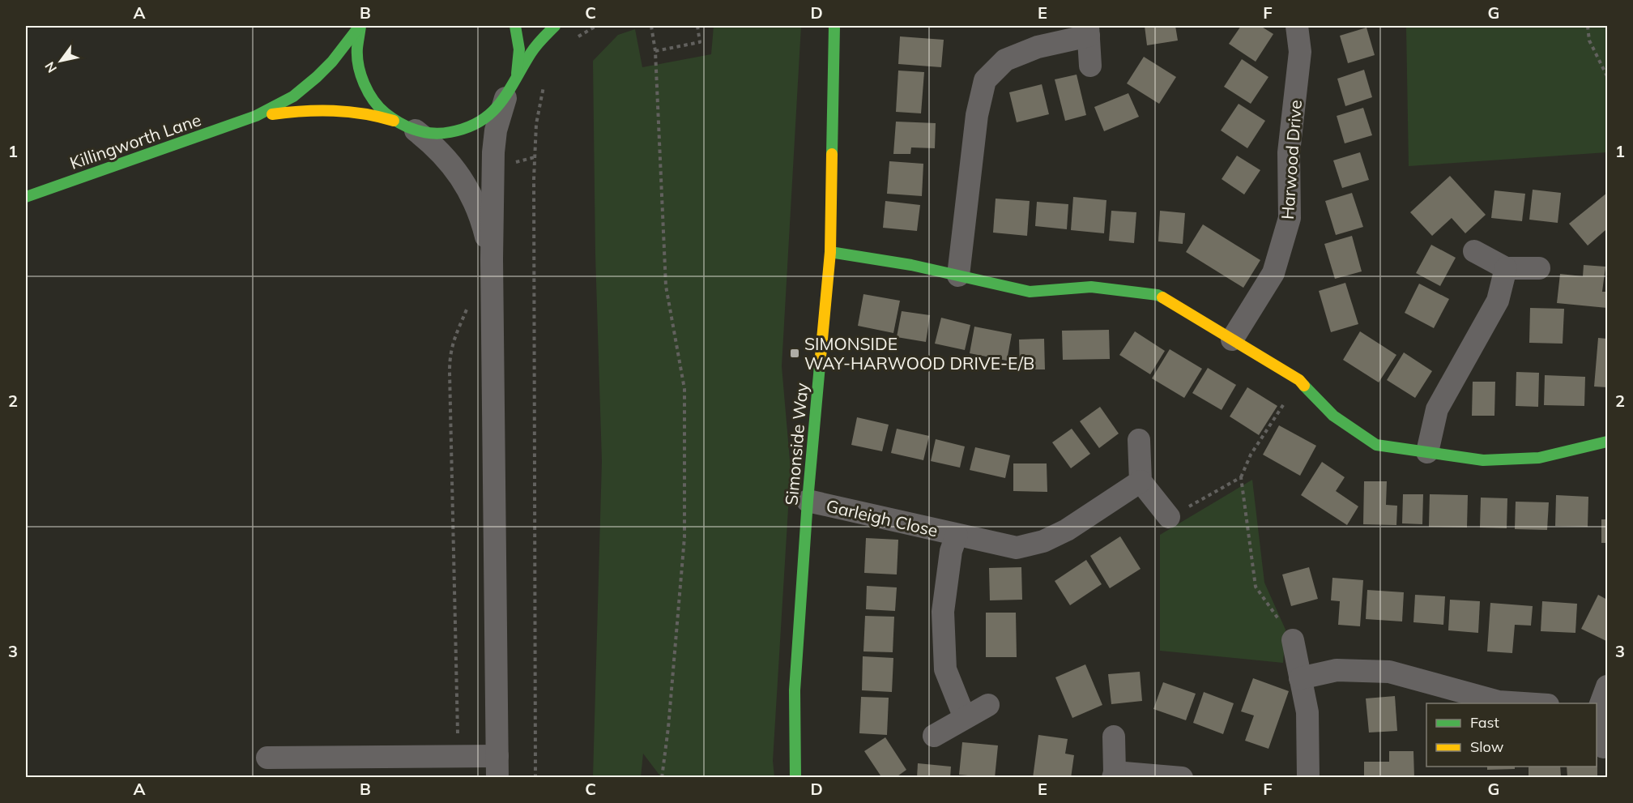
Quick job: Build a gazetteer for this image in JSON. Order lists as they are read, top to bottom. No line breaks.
{"streets":{"street":["Killingworth Lane","Harwood Drive","Simonside Way","Garleigh Close"]},"crossings":[["Simonside Way","Garleigh Close"]],"places":{"transit":["SIMONSIDE WAY-HARWOOD DRIVE-E/B"]},"legend":["Fast","Slow"],"north":"bottom left","grid":{"columns":["A","B","C","D","E","F","G"],"rows":["1","2","3"]}}
